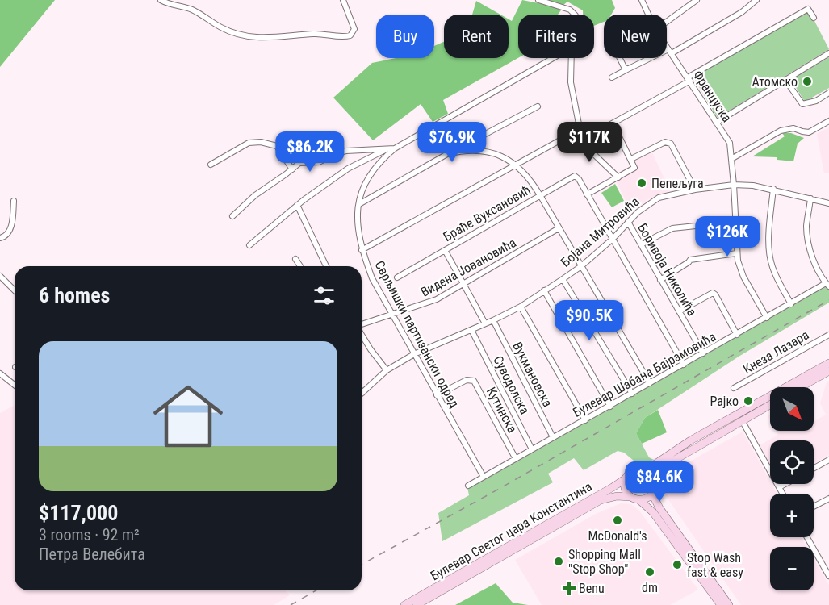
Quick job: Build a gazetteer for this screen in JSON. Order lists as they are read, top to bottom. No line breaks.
{"streets":{"main road":["Булевар Светог цара Константина"],"street":["Француска","Браће Вуксановић","Бојана Митровића","Видена Јовановића","Боривоја Николића","Сврљишки партизански одред","Кнеза Лазара","Вукмановска","Булевар Шабана Бајрамовића","Суводолска","Кутинска"]},"crossings":[["Француска","Бојана Митровића"],["Француска","Булевар Шабана Бајрамовића"],["Браће Вуксановић","Бојана Митровића"],["Браће Вуксановић","Булевар Шабана Бајрамовића"],["Бојана Митровића","Боривоја Николића"],["Бојана Митровића","Сврљишки партизански одред"],["Бојана Митровића","Вукмановска"],["Бојана Митровића","Суводолска"],["Видена Јовановића","Сврљишки партизански одред"],["Боривоја Николића","Булевар Шабана Бајрамовића"],["Сврљишки партизански одред","Булевар Шабана Бајрамовића"],["Сврљишки партизански одред","Кутинска"],["Вукмановска","Булевар Шабана Бајрамовића"],["Булевар Шабана Бајрамовића","Суводолска"],["Булевар Шабана Бајрамовића","Кутинска"]],"places":{"other":["Атомско","Пепељуга","Рајко","McDonald's","Shopping Mall \"Stop Shop\"","Stop Wash fast & easy","dm"],"health":["Benu"]},"north":"bottom right","page":{"chip":["Buy","Rent","Filters","New"],"price":["$76.9K","$117K","$86.2K","$126K","$90.5K","$84.6K"],"heading":"6 homes","list":[{"name":"$117,000","note":"3 rooms · 92 m² · Петра Велебита"}],"map_buttons":["+","−"]}}
